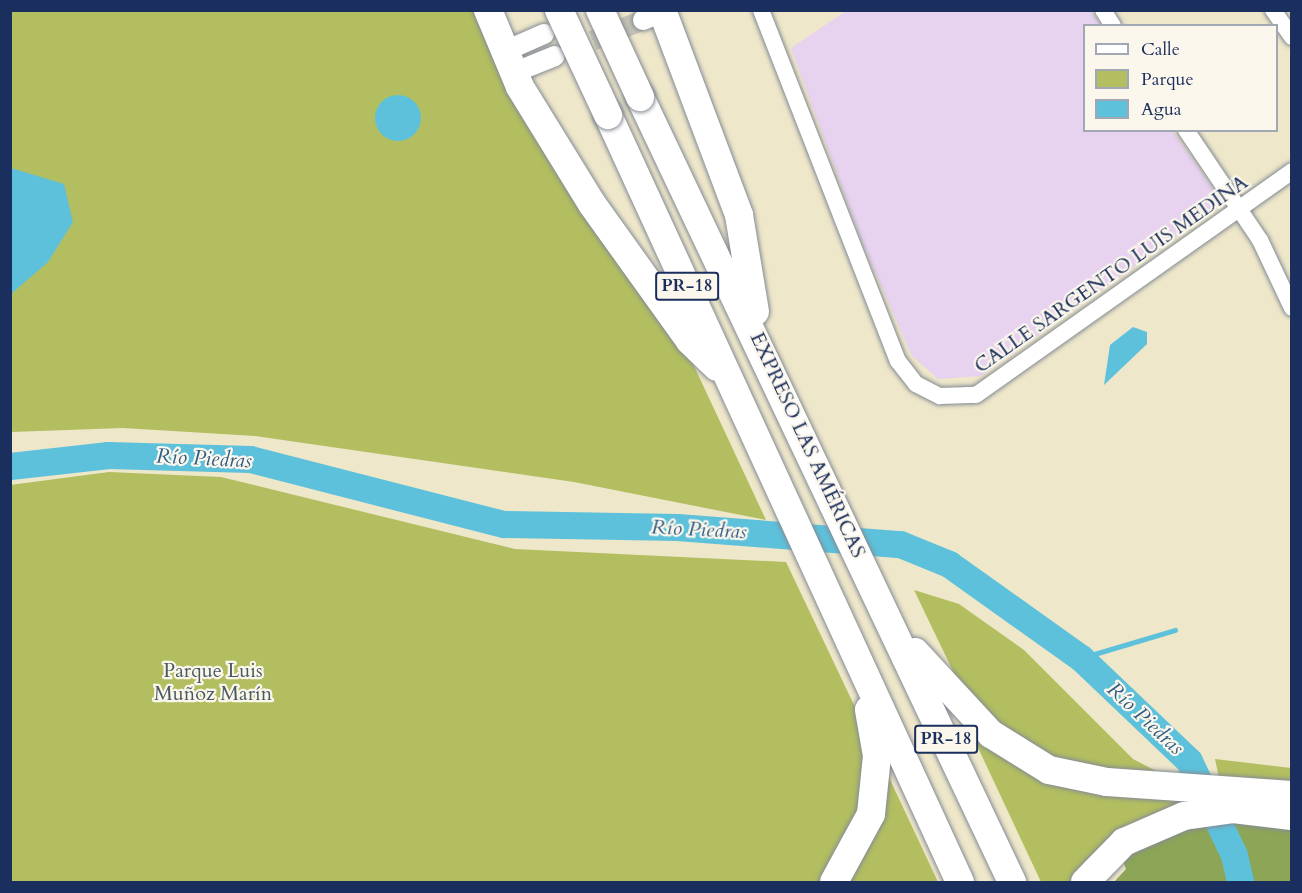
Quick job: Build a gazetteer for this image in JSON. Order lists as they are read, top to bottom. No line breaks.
{"streets":{"highway":["PR-18","EXPRESO LAS AMÉRICAS"],"street":["CALLE SARGENTO LUIS MEDINA"]},"water":["Río Piedras"],"parks":["Parque Luis Muñoz Marín"],"legend":["Calle","Parque","Agua"]}
